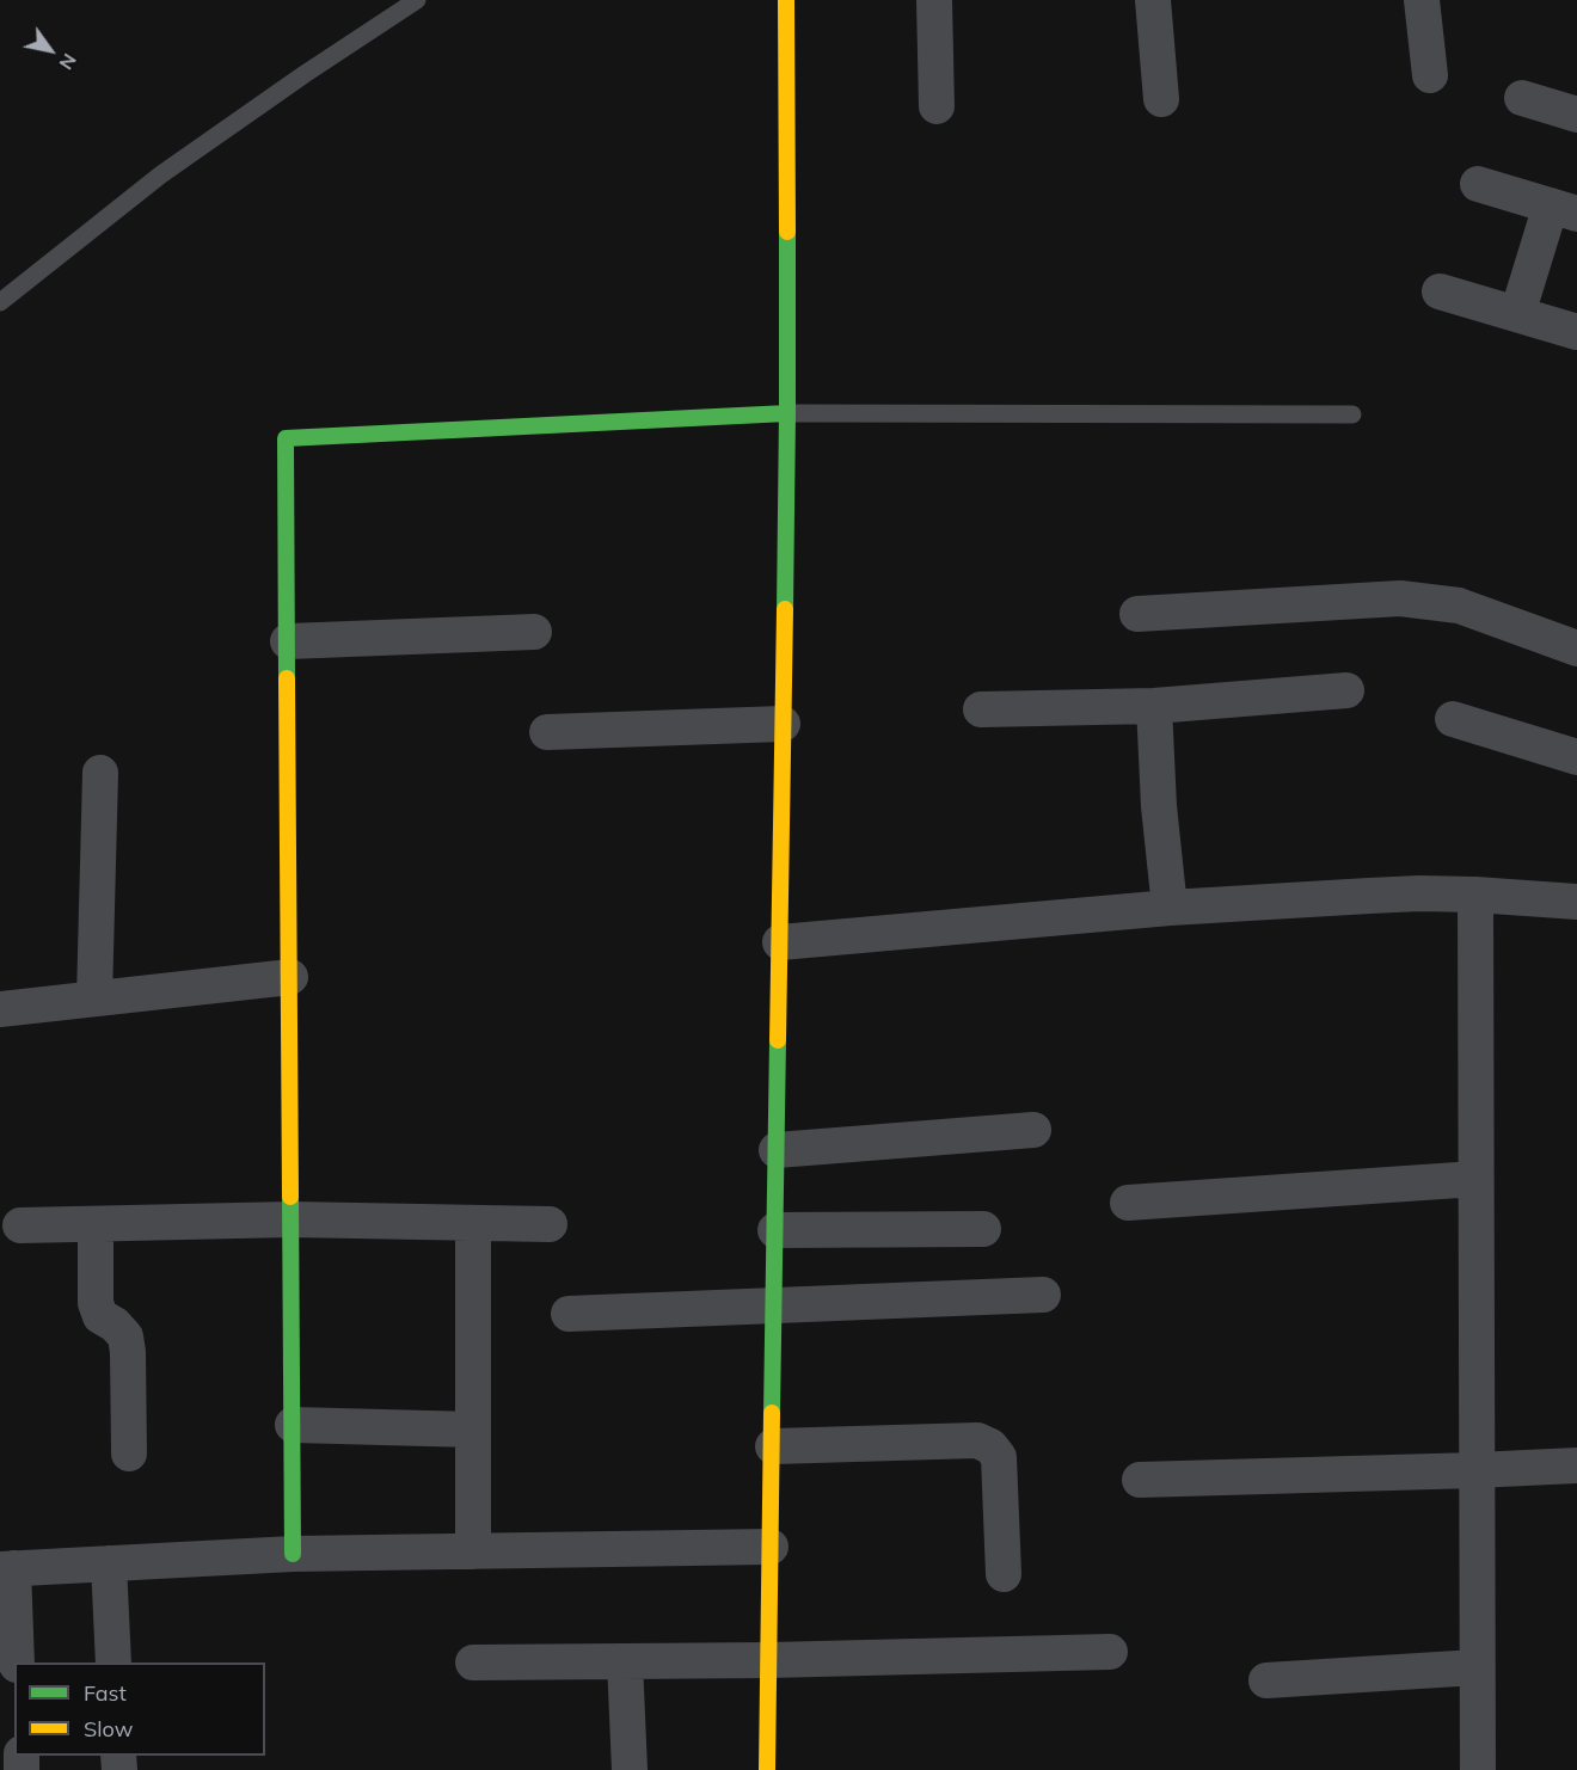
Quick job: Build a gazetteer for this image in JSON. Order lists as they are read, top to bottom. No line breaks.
{"legend":["Fast","Slow"],"north":"bottom right"}
